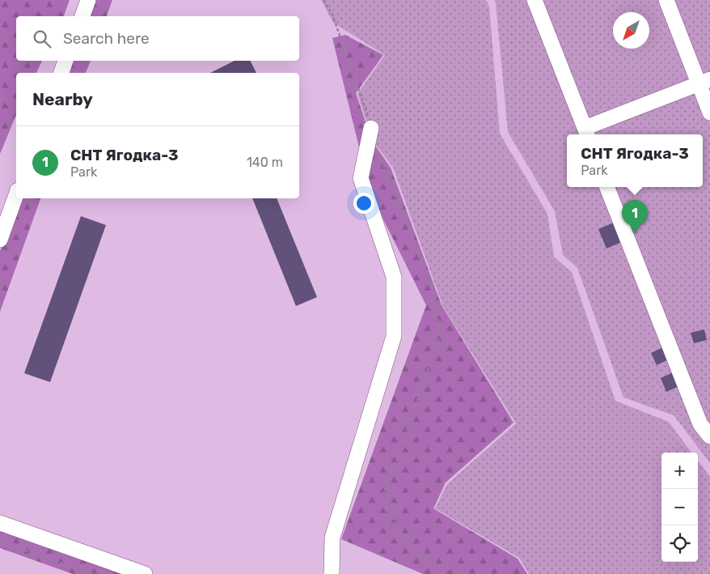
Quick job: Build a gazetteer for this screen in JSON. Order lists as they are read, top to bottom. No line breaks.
{"north":"bottom left","page":{"search":"Search here","heading":"Nearby","list":[{"mark":"1","name":"СНТ Ягодка-3","note":"Park","value":"140 m"}],"popup":["СНТ Ягодка-3","Park"],"pins":"1","map_buttons":["+","−"]}}
